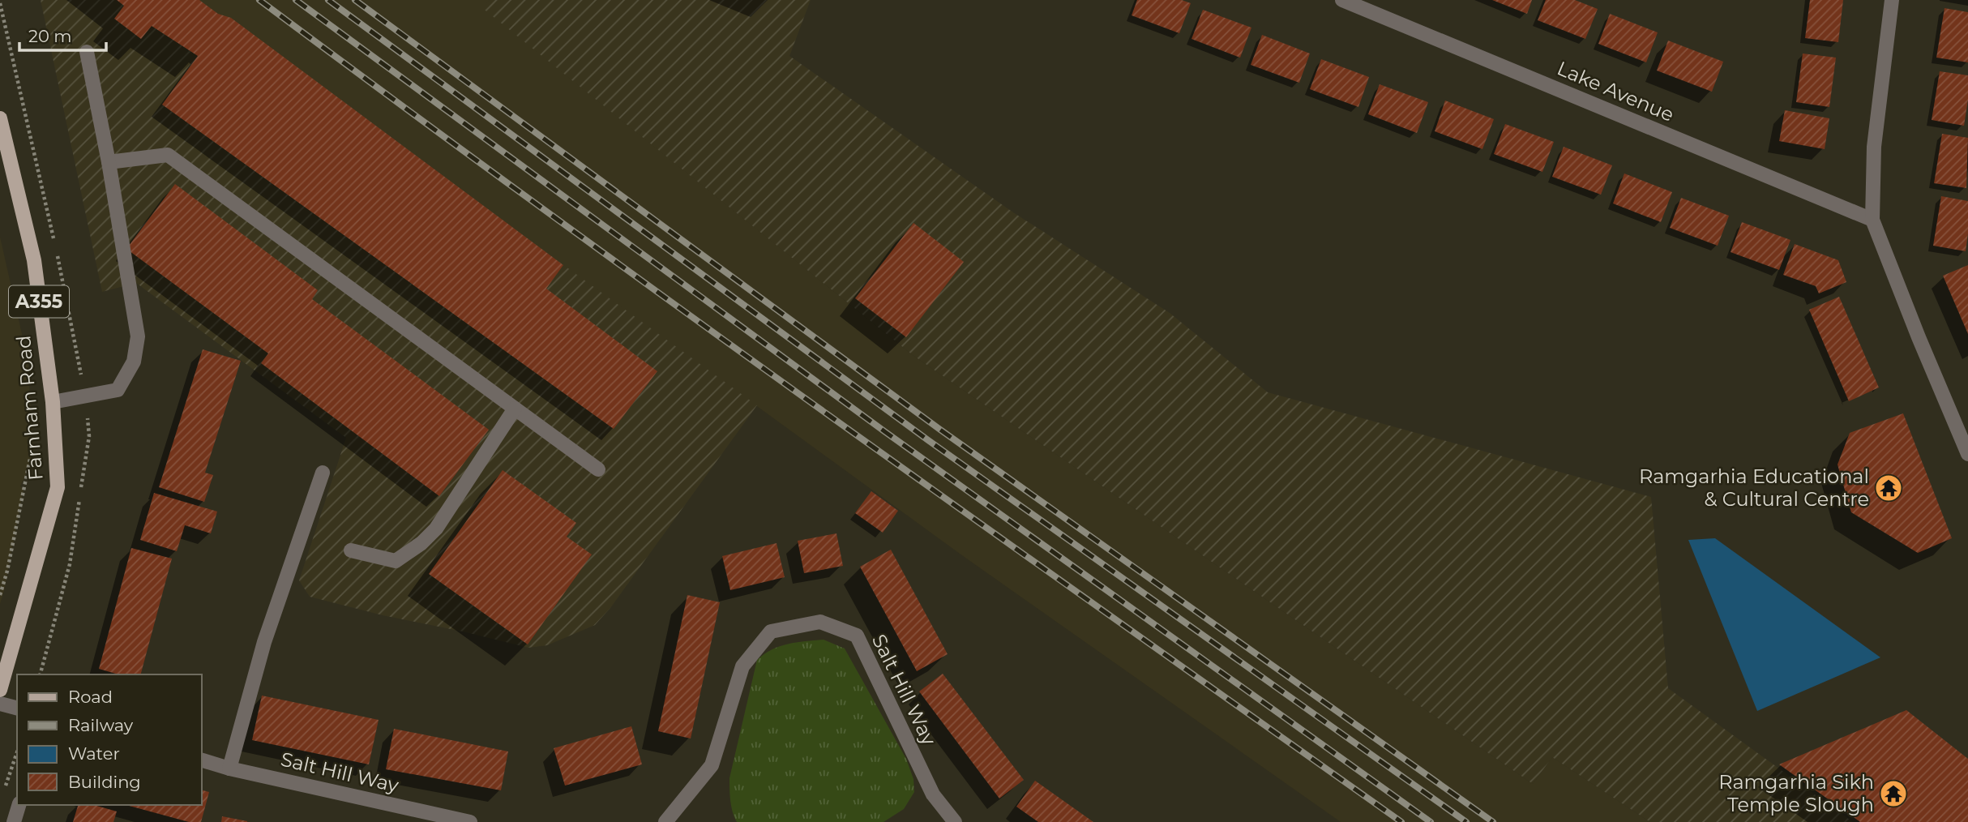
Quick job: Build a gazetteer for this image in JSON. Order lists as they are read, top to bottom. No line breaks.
{"streets":{"main road":["A355","Farnham Road"],"street":["Lake Avenue","Salt Hill Way"]},"places":{"temple":["Ramgarhia Educational & Cultural Centre","Ramgarhia Sikh Temple Slough"]},"legend":["Road","Railway","Water","Building"],"scale_bar":"20 m"}
